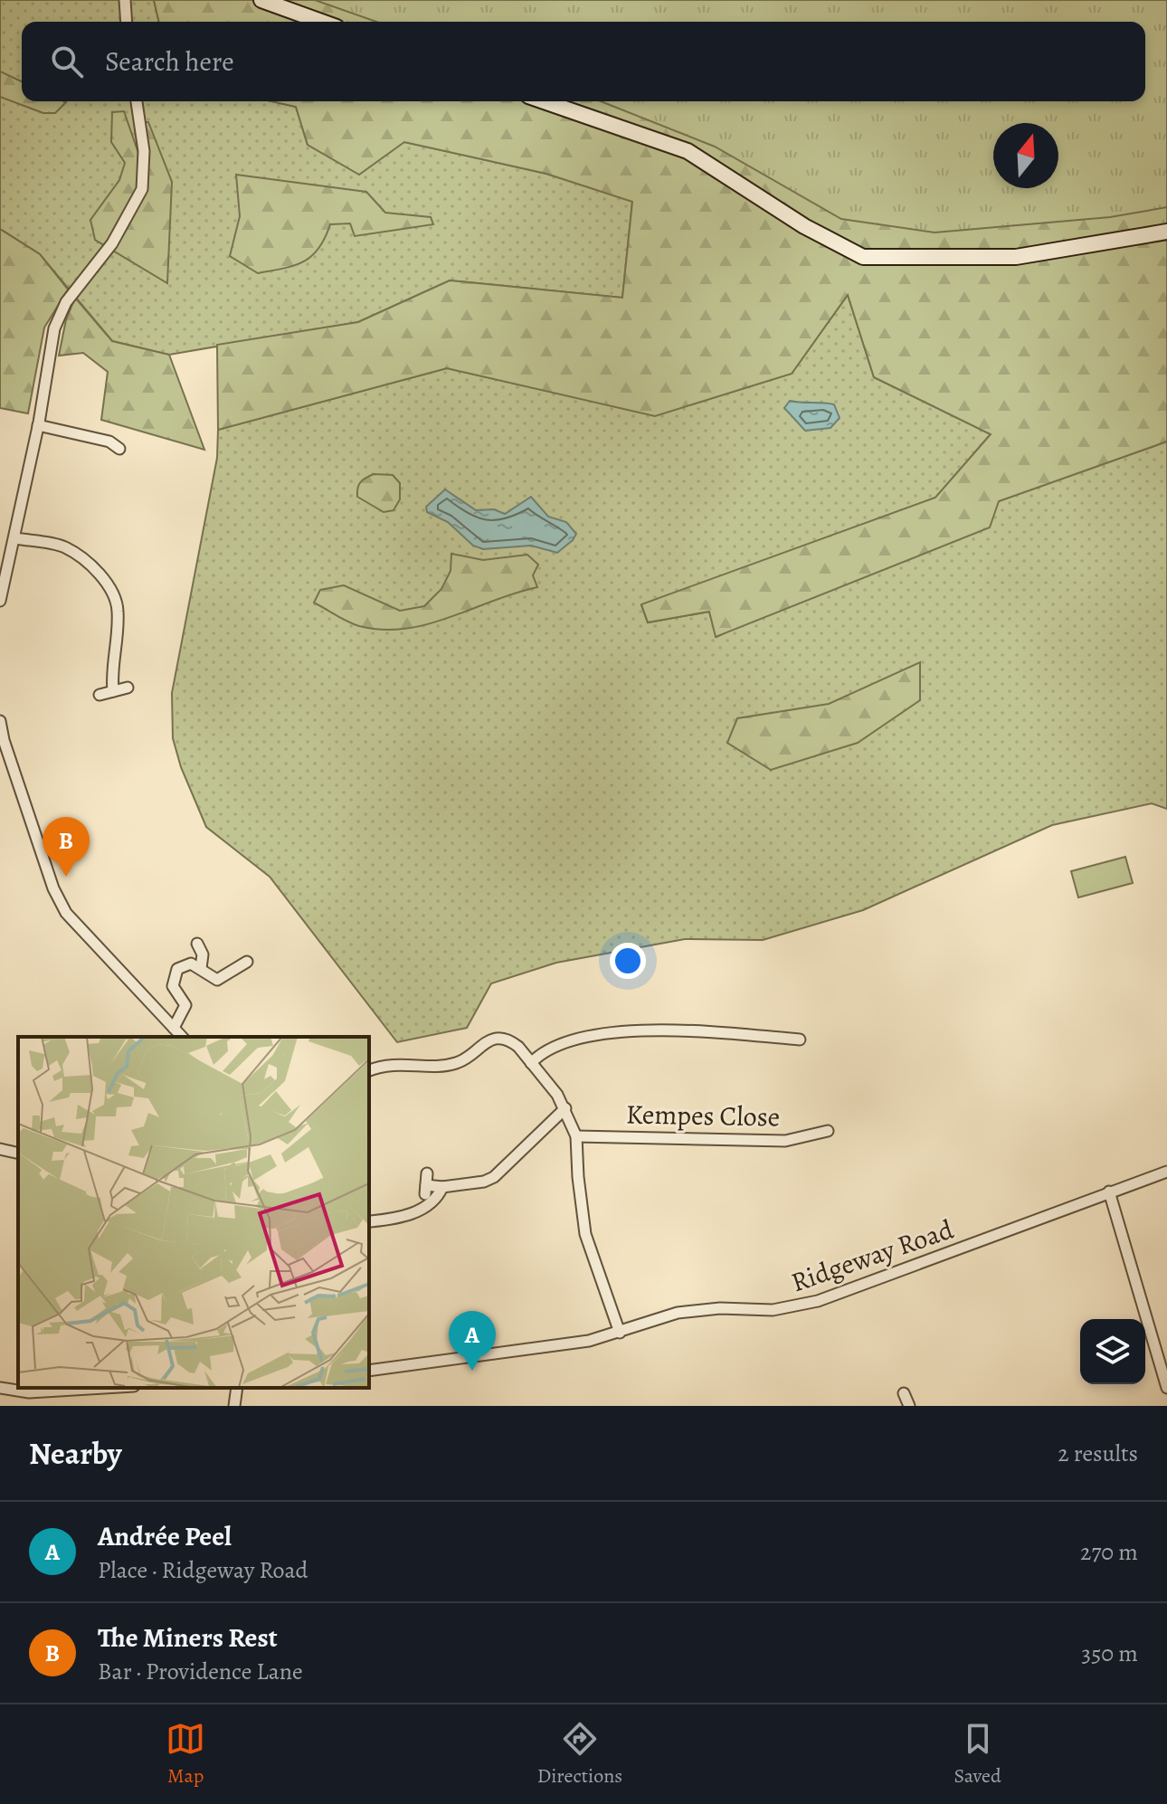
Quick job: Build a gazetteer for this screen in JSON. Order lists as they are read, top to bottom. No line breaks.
{"streets":{"street":["Kempes Close","Ridgeway Road"]},"north":"top","page":{"search":"Search here","pins":["B","A"],"heading":["Nearby","2 results"],"list":[{"mark":"A","name":"Andrée Peel","note":"Place · Ridgeway Road","value":"270 m"},{"mark":"B","name":"The Miners Rest","note":"Bar · Providence Lane","value":"350 m"}],"nav":["Map","Directions","Saved"]}}
